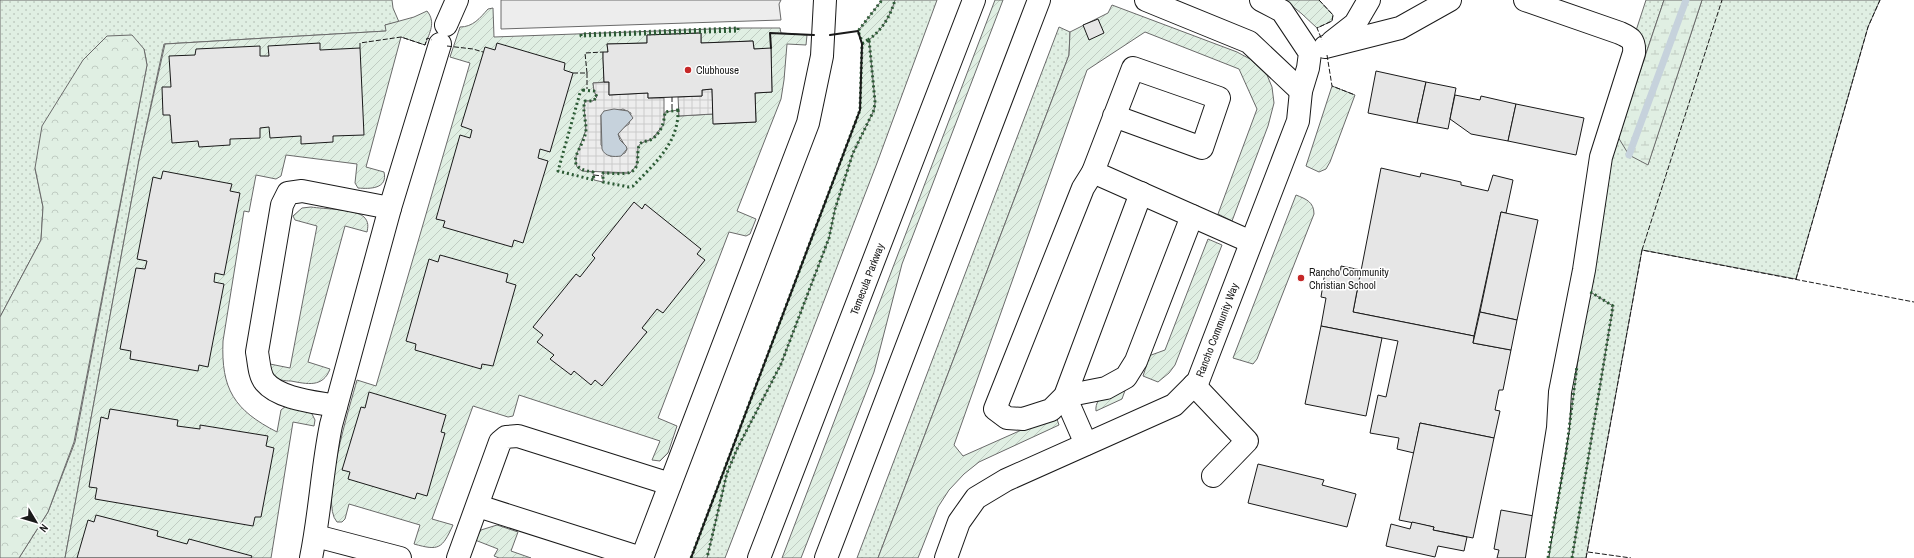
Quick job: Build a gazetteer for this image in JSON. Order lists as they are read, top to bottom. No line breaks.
{"streets":{"main road":["Temecula Parkway","Rancho Community Way"]},"places":["Clubhouse","Rancho Community Christian School"],"north":"bottom right"}
